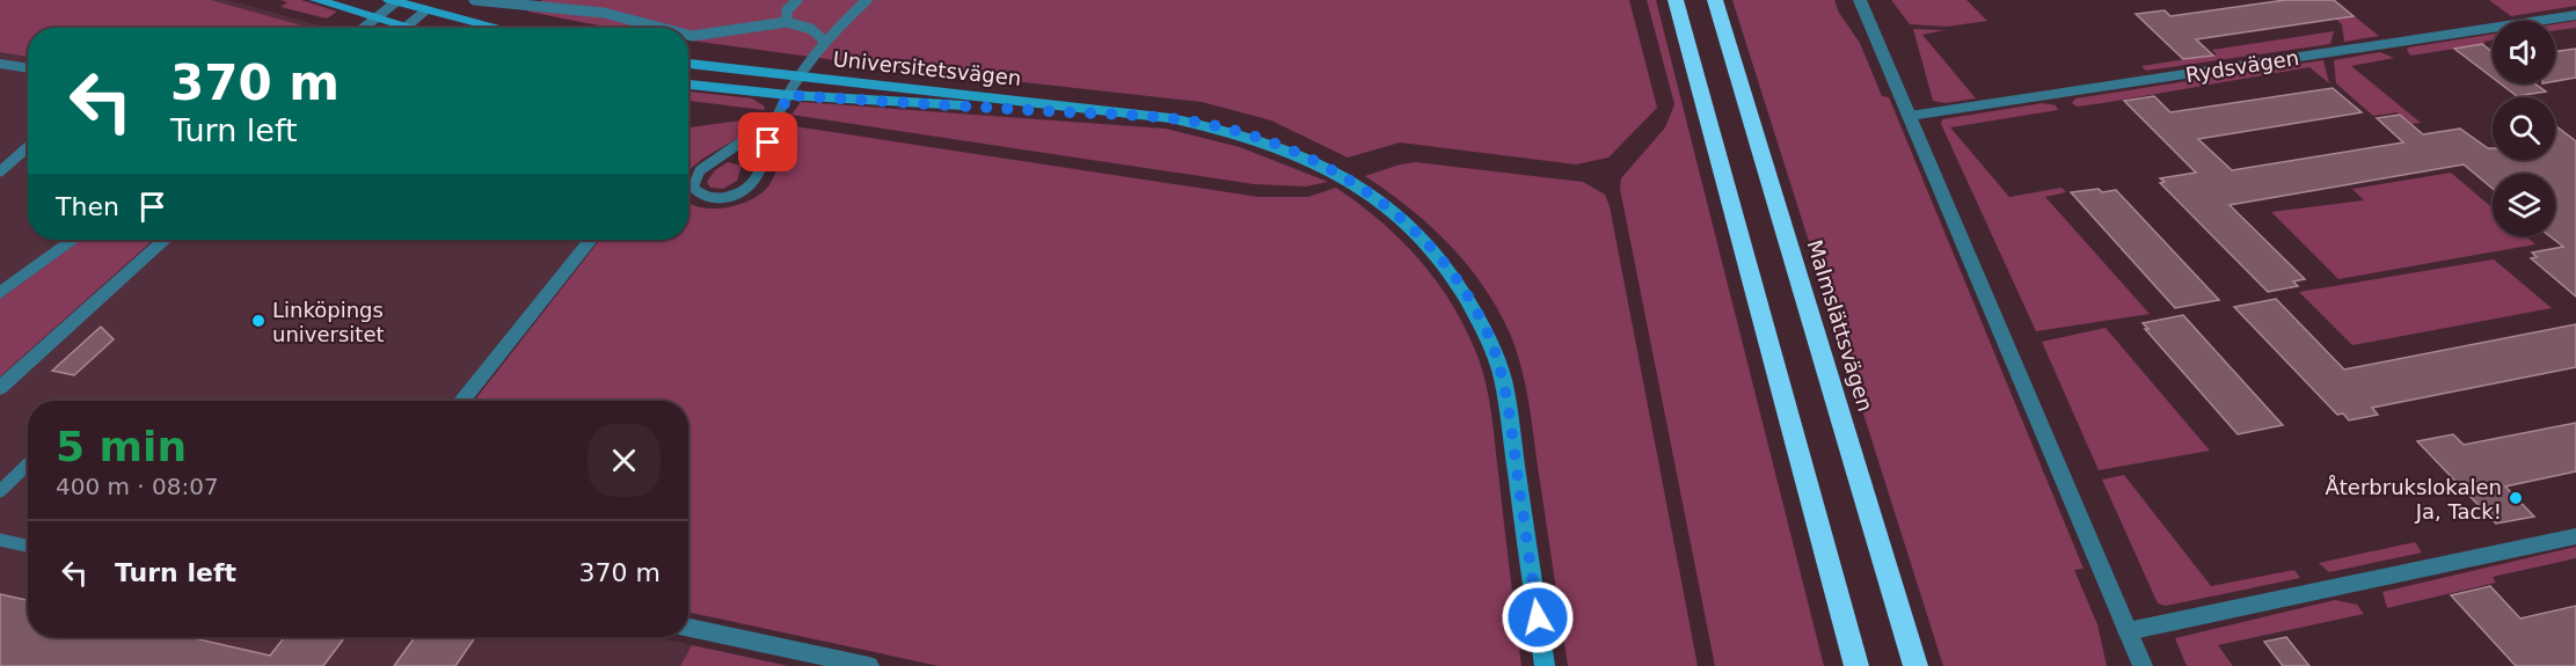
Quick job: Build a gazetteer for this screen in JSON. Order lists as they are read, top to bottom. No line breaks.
{"streets":{"highway":["Malmslättsvägen"],"main road":["Universitetsvägen"],"street":["Rydsvägen"]},"places":["Linköpings universitet","Återbrukslokalen Ja, Tack!"],"page":{"turn":["370 m","Turn left"],"then":"Then","heading":["5 min","400 m · 08:07"],"list":[{"name":"Turn left","value":"370 m"}]}}
